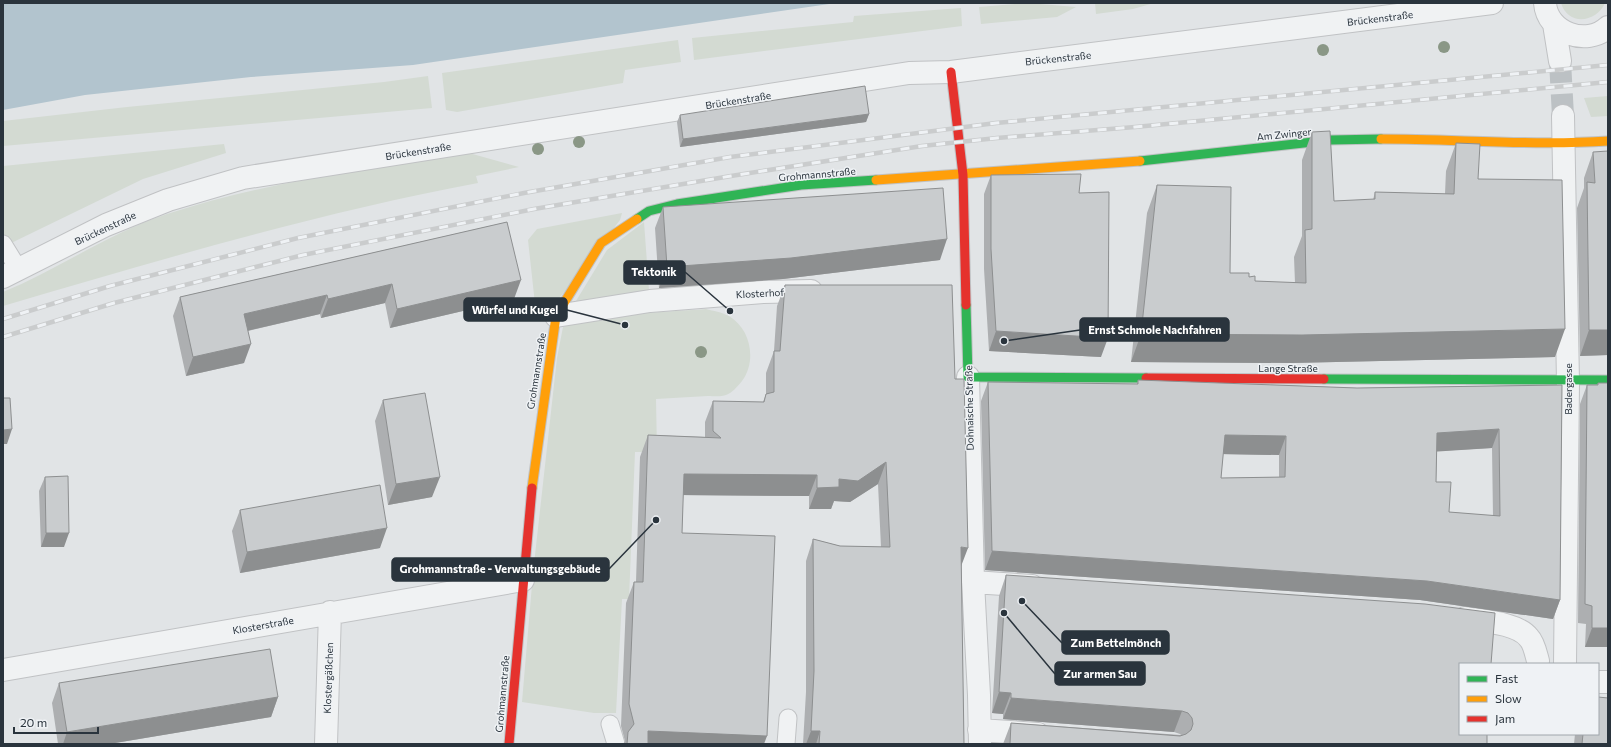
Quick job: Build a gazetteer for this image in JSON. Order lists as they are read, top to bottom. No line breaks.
{"streets":{"street":["Brückenstraße","Am Zwinger","Grohmannstraße","Klosterhof","Lange Straße","Badergasse","Dohnaische Straße","Klosterstraße","Klostergäßchen"]},"crossings":[["Brückenstraße","Dohnaische Straße"],["Am Zwinger","Grohmannstraße"],["Am Zwinger","Badergasse"],["Am Zwinger","Dohnaische Straße"],["Grohmannstraße","Klosterhof"],["Grohmannstraße","Dohnaische Straße"],["Grohmannstraße","Klosterstraße"],["Lange Straße","Badergasse"],["Lange Straße","Dohnaische Straße"],["Klosterstraße","Klostergäßchen"]],"places":["Tektonik","Würfel und Kugel","Ernst Schmole Nachfahren","Grohmannstraße - Verwaltungsgebäude","Zum Bettelmönch","Zur armen Sau"],"legend":["Fast","Slow","Jam"],"scale_bar":"20 m"}
